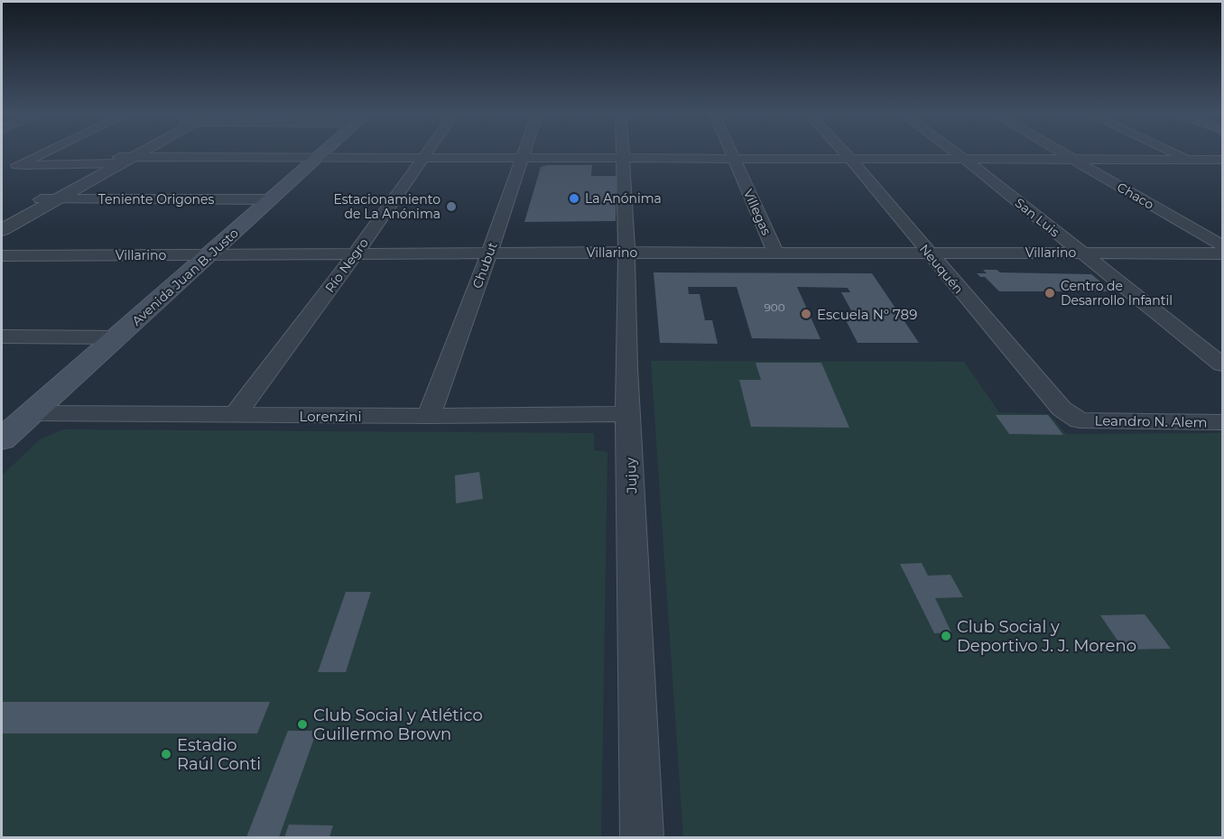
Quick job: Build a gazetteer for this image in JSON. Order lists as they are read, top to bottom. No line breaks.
{"streets":{"main road":["Avenida Juan B. Justo"],"street":["Chaco","Teniente Origones","Villegas","San Luis","Villarino","Río Negro","Chubut","Neuquén","Lorenzini","Leandro N. Alem","Jujuy"]},"crossings":[["Teniente Origones","Avenida Juan B. Justo"],["Villegas","Villarino"],["San Luis","Villarino"],["Villarino","Río Negro"],["Villarino","Chubut"],["Villarino","Neuquén"],["Villarino","Avenida Juan B. Justo"],["Villarino","Jujuy"],["Río Negro","Lorenzini"],["Chubut","Lorenzini"],["Neuquén","Leandro N. Alem"],["Avenida Juan B. Justo","Lorenzini"],["Lorenzini","Jujuy"]],"places":["La Anónima","Estacionamiento de La Anónima","Centro de Desarrollo Infantil","Escuela N° 789","Club Social y Deportivo J. J. Moreno","Club Social y Atlético Guillermo Brown","Estadio Raúl Conti"],"house_numbers":["900"]}
